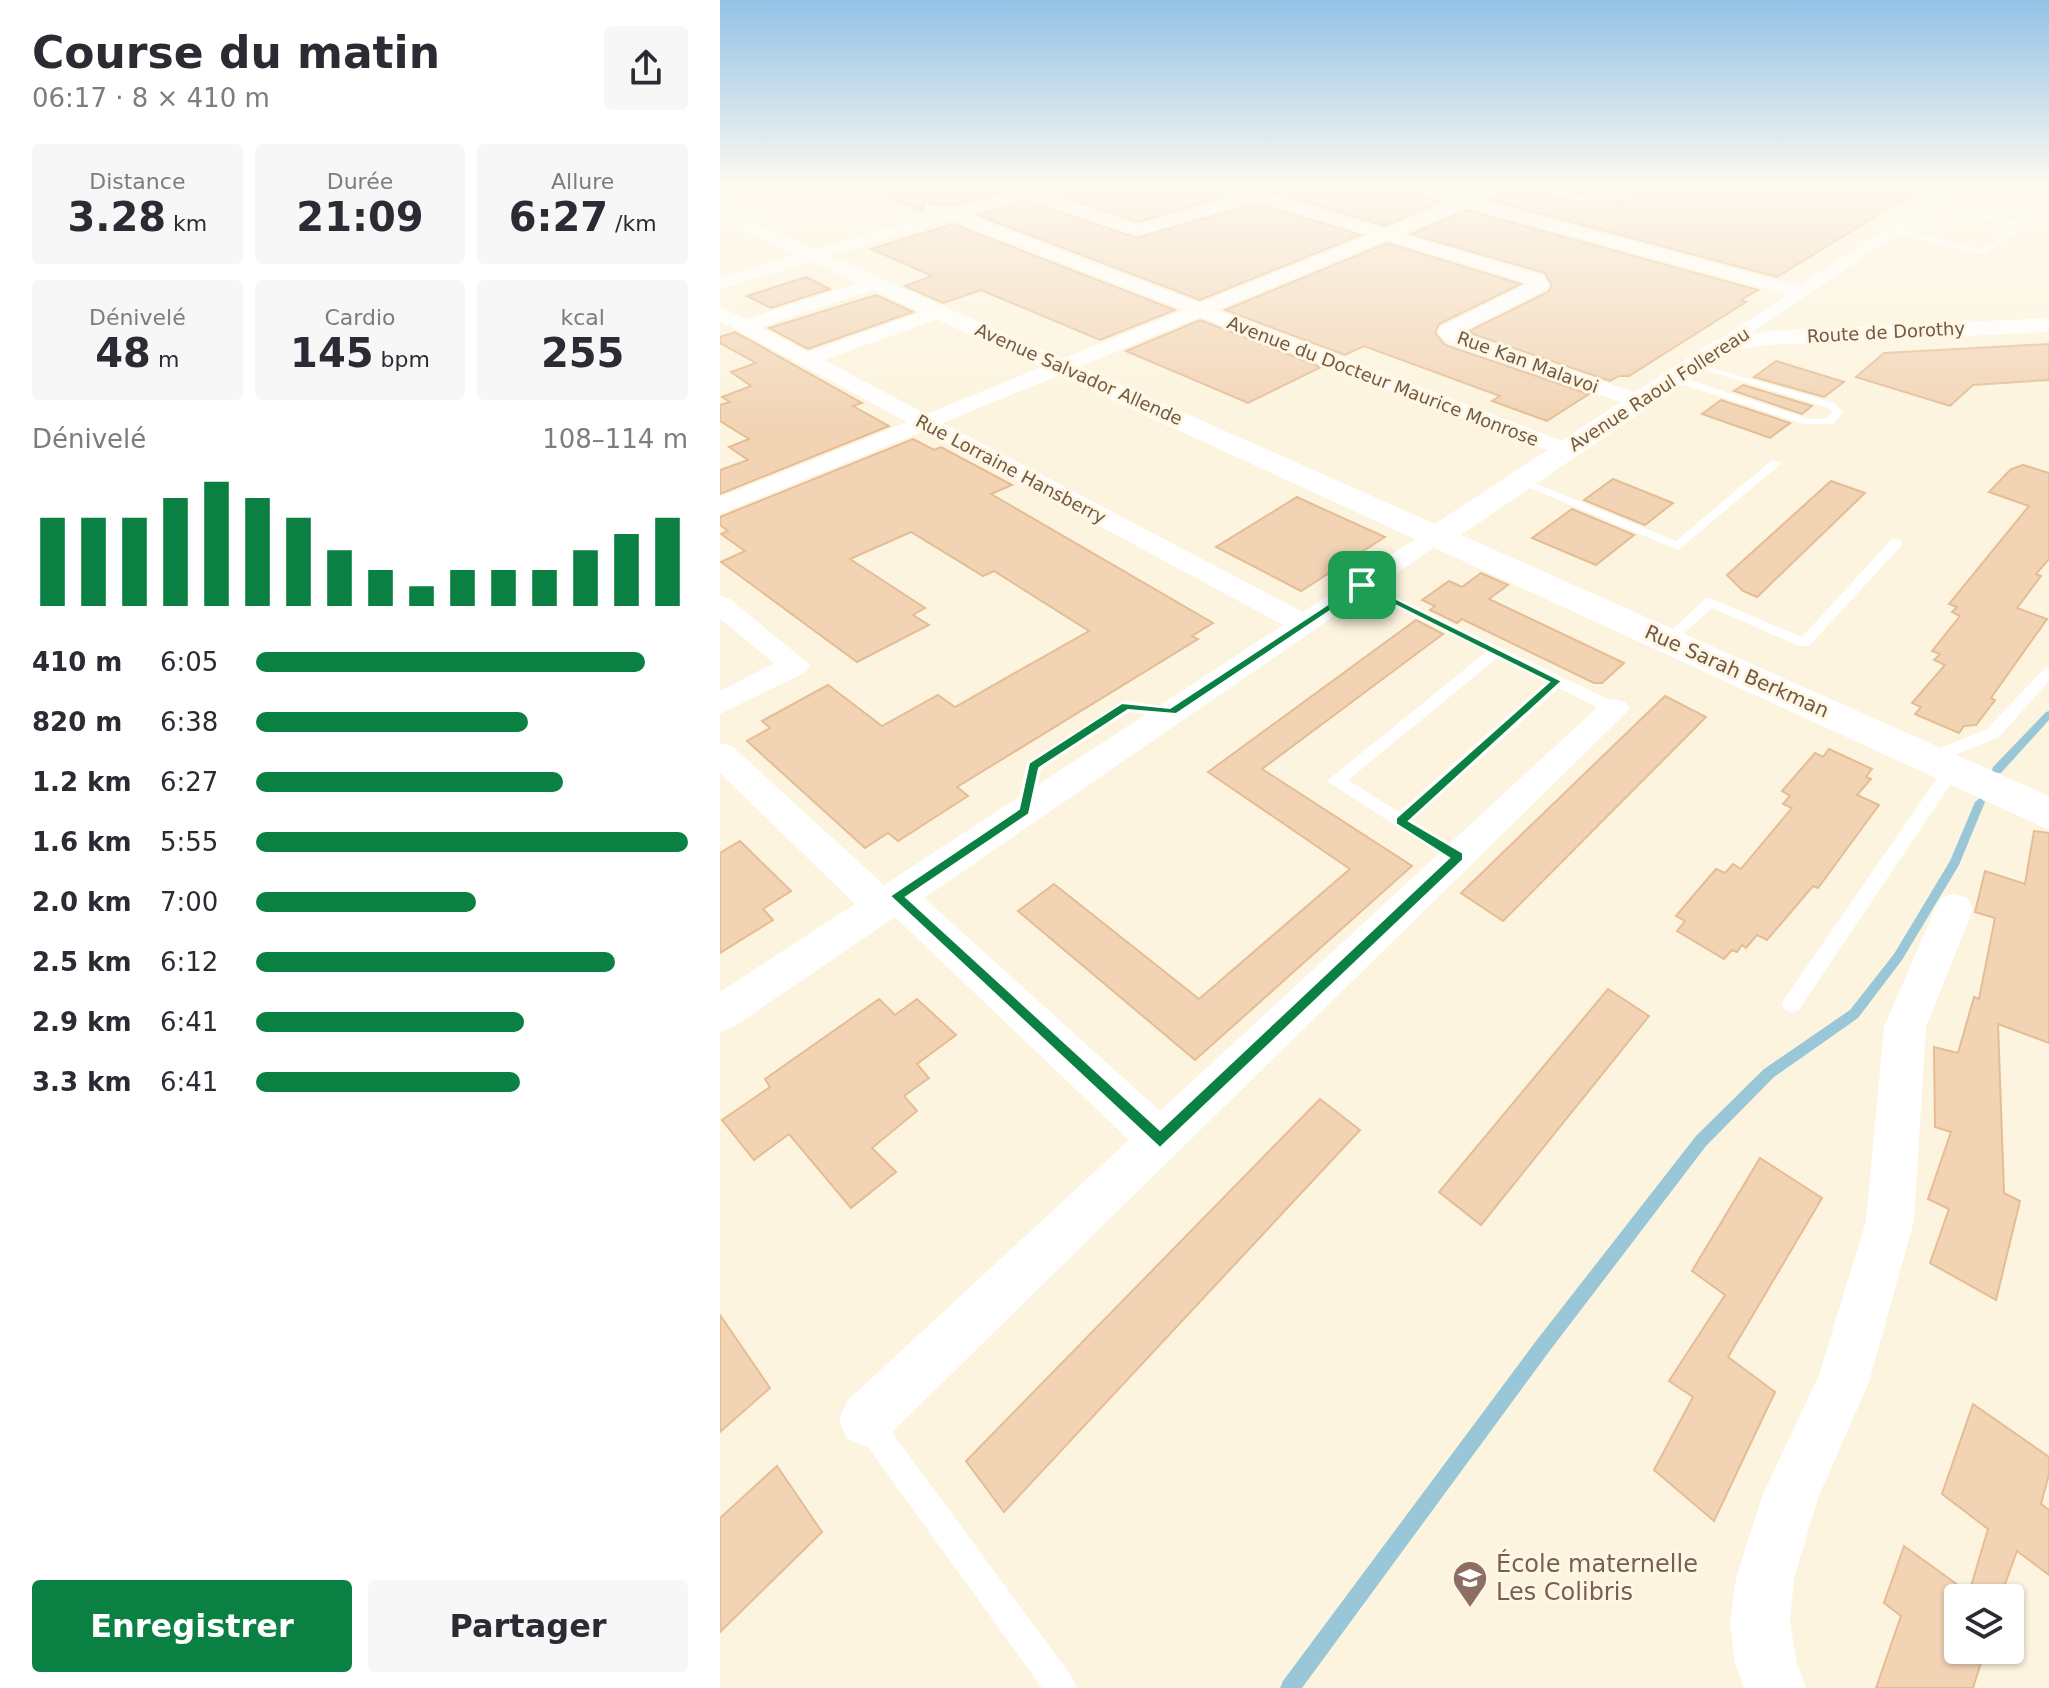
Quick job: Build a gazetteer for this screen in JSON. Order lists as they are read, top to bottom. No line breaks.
{"streets":{"main road":["Route de Dorothy","Avenue Salvador Allende","Avenue Raoul Follereau","Rue Sarah Berkman"],"street":["Rue Kan Malavoi","Avenue du Docteur Maurice Monrose","Rue Lorraine Hansberry"]},"crossings":[["Route de Dorothy","Avenue Raoul Follereau"],["Rue Kan Malavoi","Avenue Raoul Follereau"],["Avenue Salvador Allende","Avenue Raoul Follereau"],["Avenue Salvador Allende","Rue Sarah Berkman"],["Avenue du Docteur Maurice Monrose","Avenue Raoul Follereau"],["Avenue Raoul Follereau","Rue Sarah Berkman"]],"places":{"school or university":["École maternelle Les Colibris"]},"page":{"heading":["Course du matin","06:17 · 8 × 410 m"],"stats":[["Distance","3.28 km"],["Durée","21:09"],["Allure","6:27 /km"],["Dénivelé","48 m"],["Cardio","145 bpm"],["kcal","255"]],"chart":["Dénivelé","108–114 m"],"list":[{"name":"410 m","note":"6:05"},{"name":"820 m","note":"6:38"},{"name":"1.2 km","note":"6:27"},{"name":"1.6 km","note":"5:55"},{"name":"2.0 km","note":"7:00"},{"name":"2.5 km","note":"6:12"},{"name":"2.9 km","note":"6:41"},{"name":"3.3 km","note":"6:41"}],"buttons":["Enregistrer","Partager"]}}
